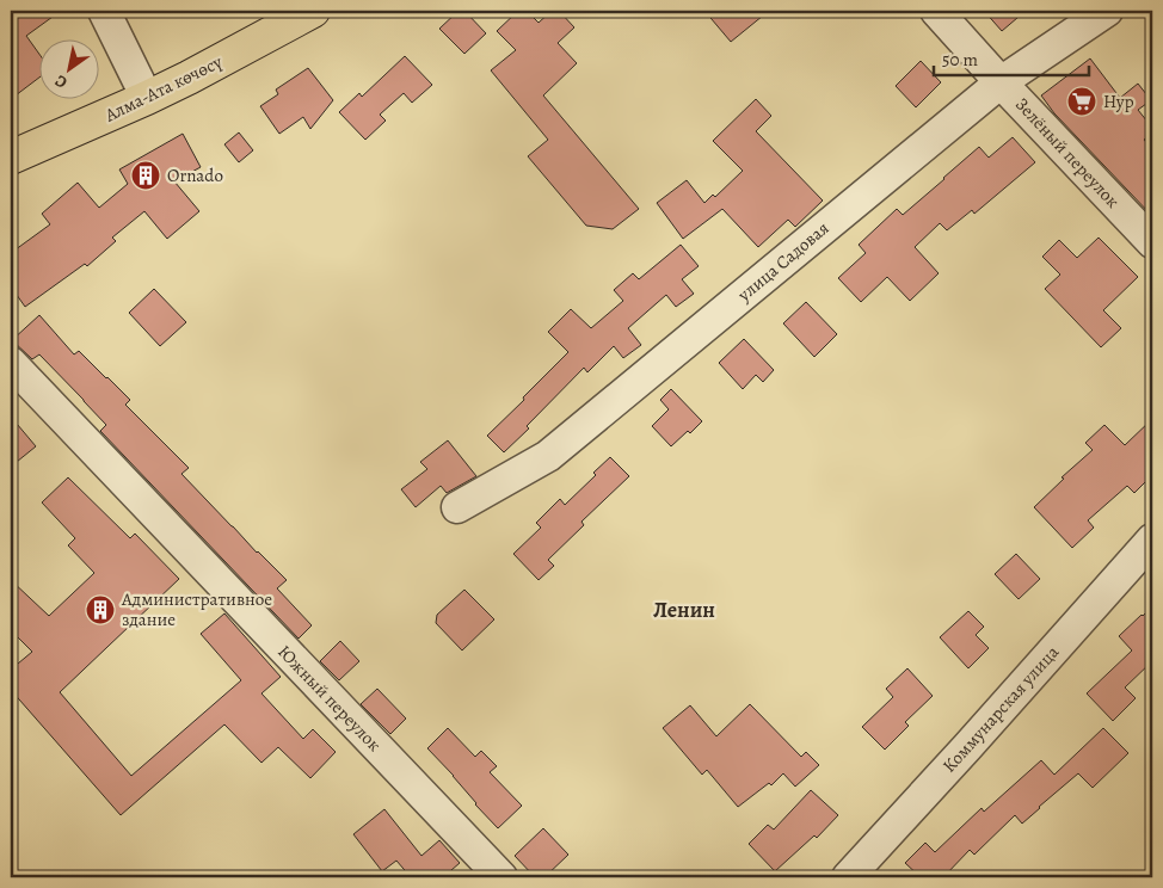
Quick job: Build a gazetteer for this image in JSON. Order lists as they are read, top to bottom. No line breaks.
{"streets":{"highway":["Алма-Ата көчөсү"],"street":["Зелёный переулок","улица Садовая","Южный переулок","Коммунарская улица"]},"crossings":[["Зелёный переулок","улица Садовая"]],"districts":["Ленин"],"places":{"supermarket":["Нур"],"building":["Ornado","Административное здание"]},"scale_bar":"50 m","north":"bottom left"}
